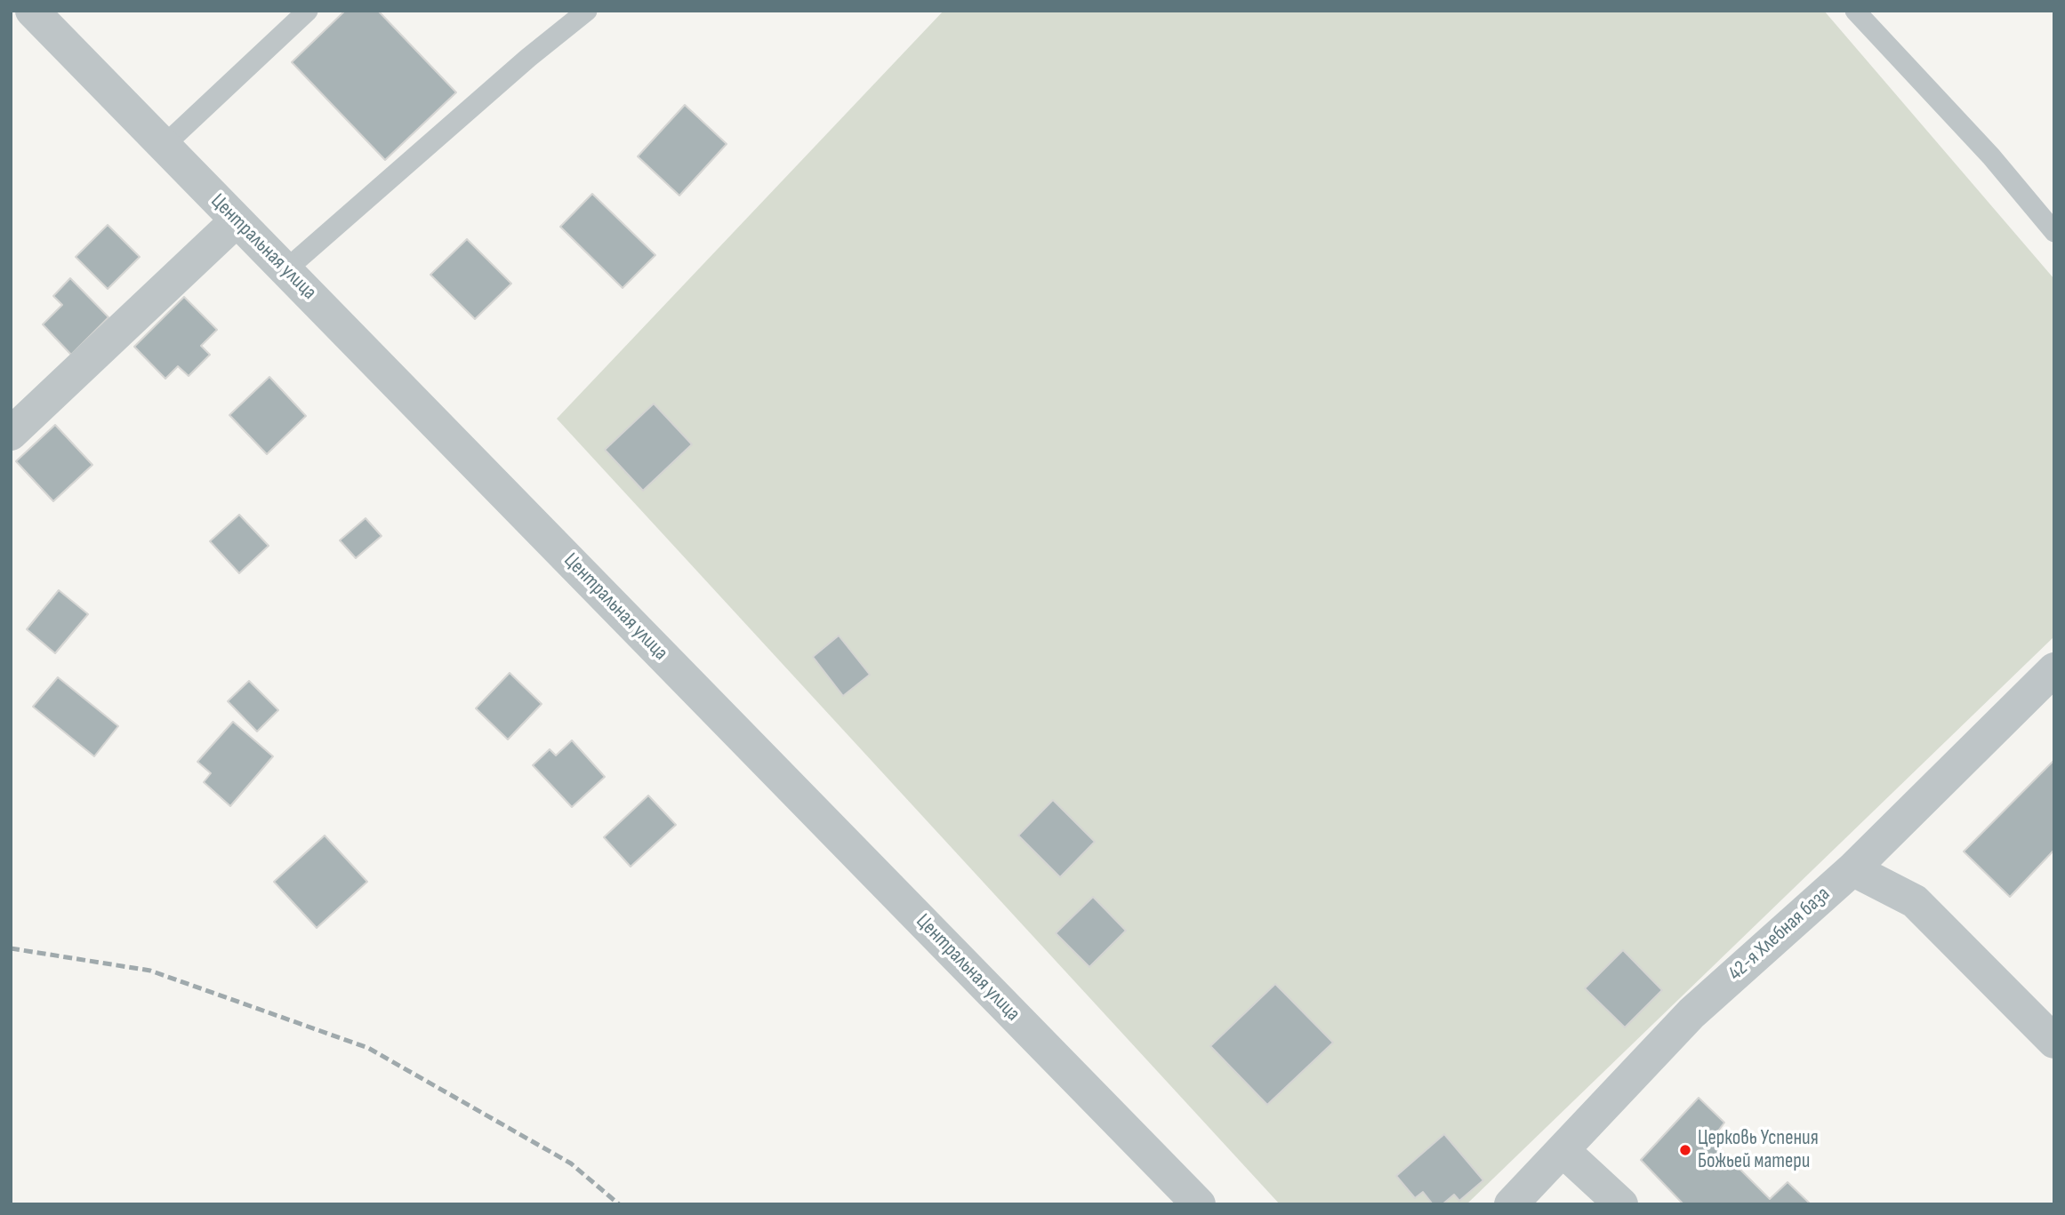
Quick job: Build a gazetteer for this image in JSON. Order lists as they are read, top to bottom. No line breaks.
{"streets":{"street":["Центральная улица","42-я Хлебная база"]},"places":["Церковь Успения Божьей матери"]}
